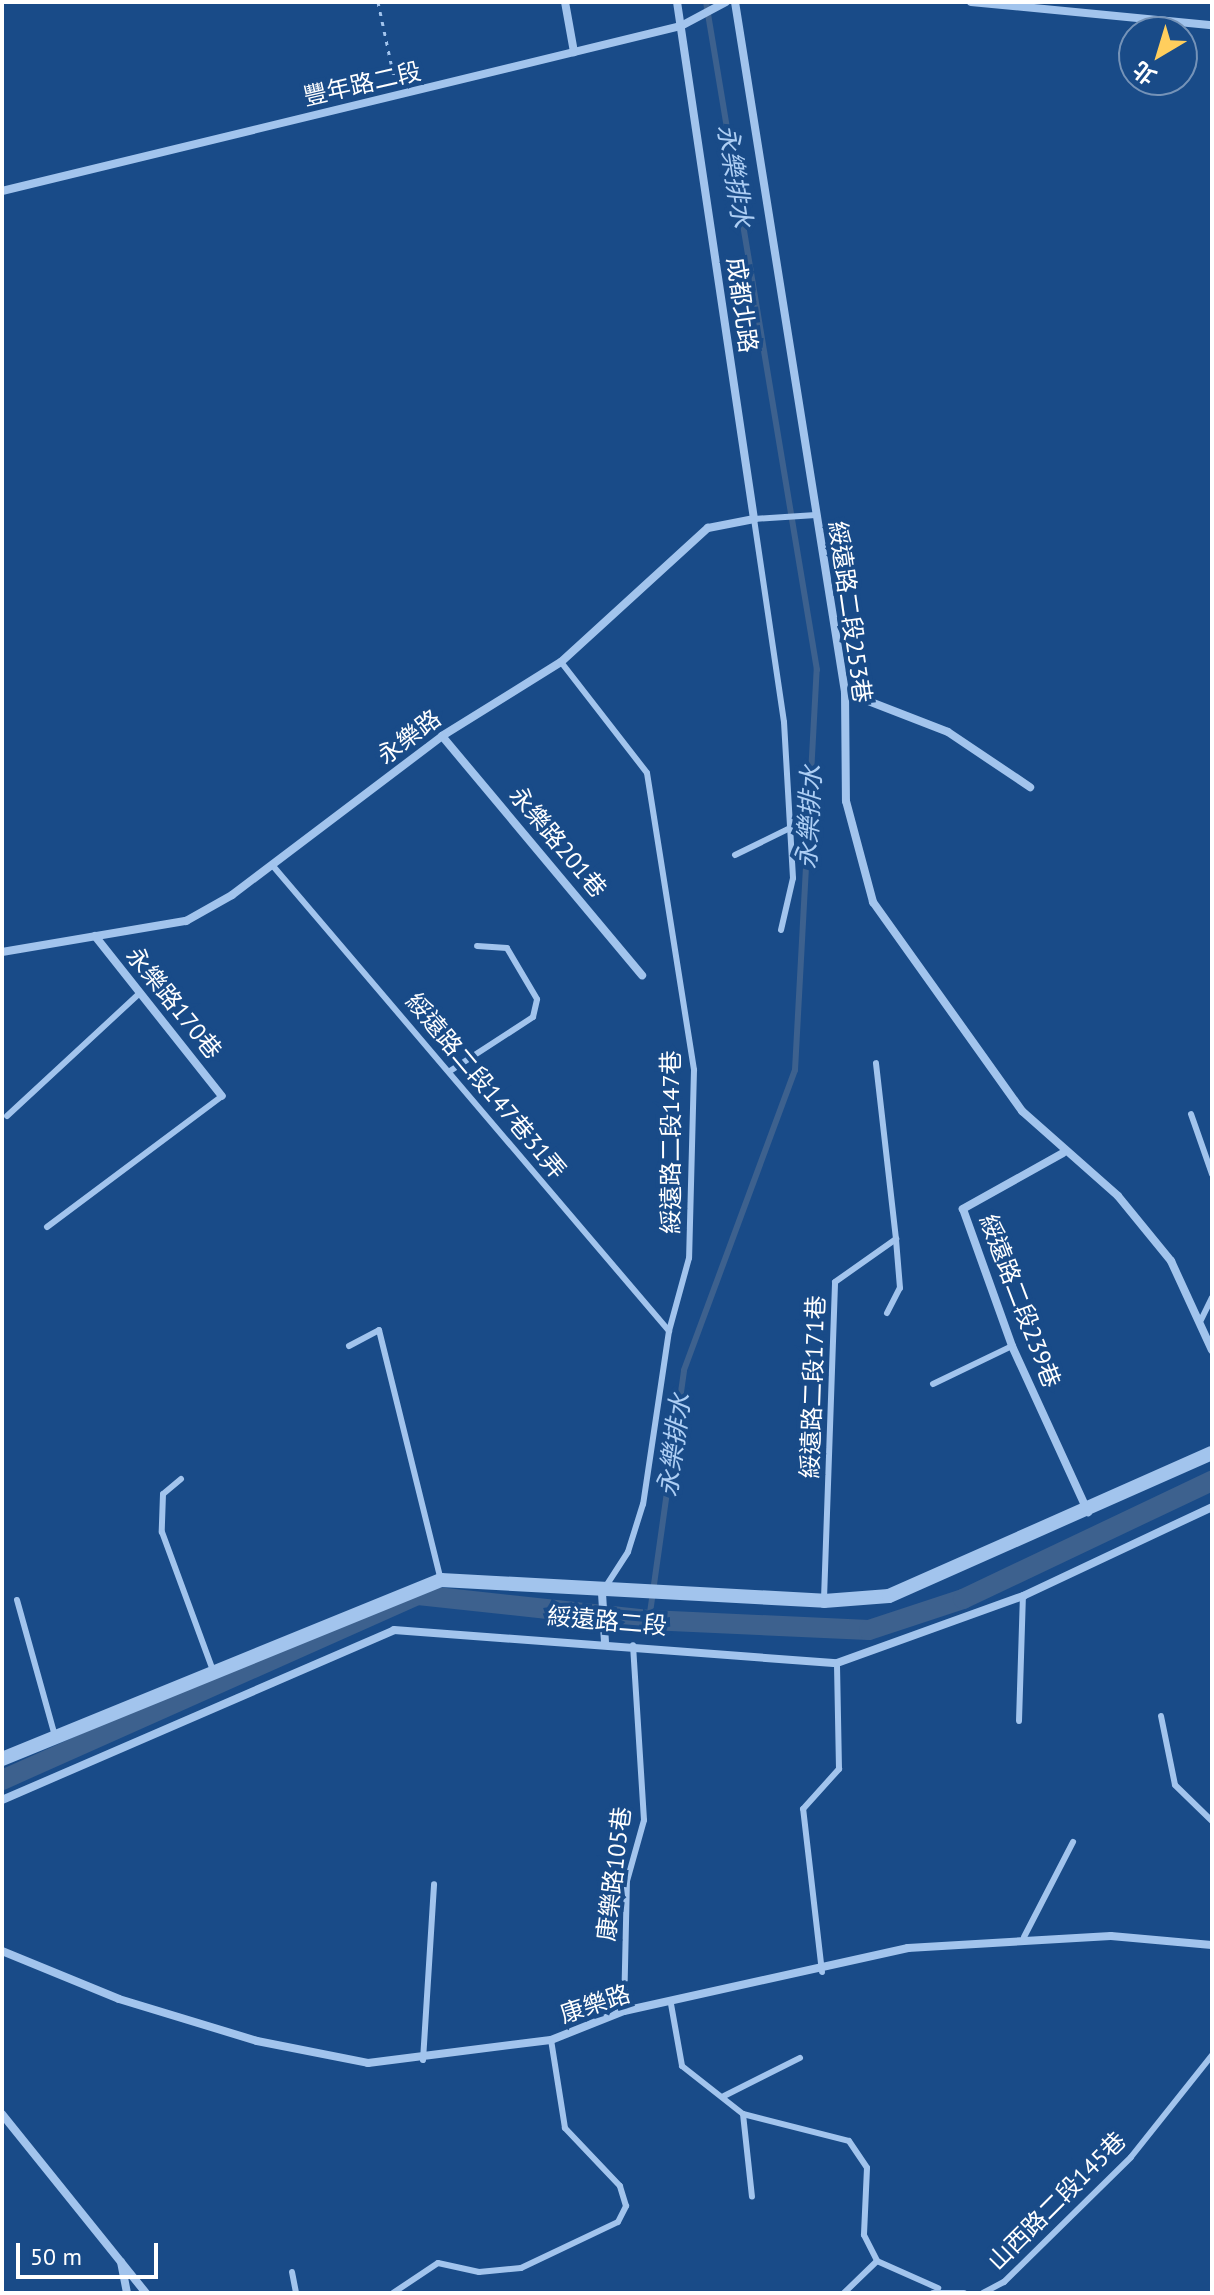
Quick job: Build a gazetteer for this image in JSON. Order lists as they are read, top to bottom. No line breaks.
{"streets":{"street":["豐年路二段","成都北路","綏遠路二段253巷","永樂路","永樂路201巷","永樂路170巷","綏遠路二段239巷","綏遠路二段","康樂路"],"lane":["綏遠路二段147巷31弄","綏遠路二段147巷","綏遠路二段171巷","康樂路105巷","山西路二段145巷"]},"crossings":[["豐年路二段","成都北路"],["成都北路","永樂路"],["綏遠路二段253巷","永樂路"],["綏遠路二段253巷","綏遠路二段239巷"],["永樂路","永樂路201巷"],["永樂路","永樂路170巷"],["永樂路","綏遠路二段147巷31弄"],["永樂路","綏遠路二段147巷"],["綏遠路二段147巷31弄","綏遠路二段147巷"],["綏遠路二段147巷","綏遠路二段"],["綏遠路二段239巷","綏遠路二段"],["綏遠路二段171巷","綏遠路二段"],["綏遠路二段","康樂路105巷"],["康樂路105巷","康樂路"]],"water":["永樂排水"],"scale_bar":"50 m","north":"bottom left"}
